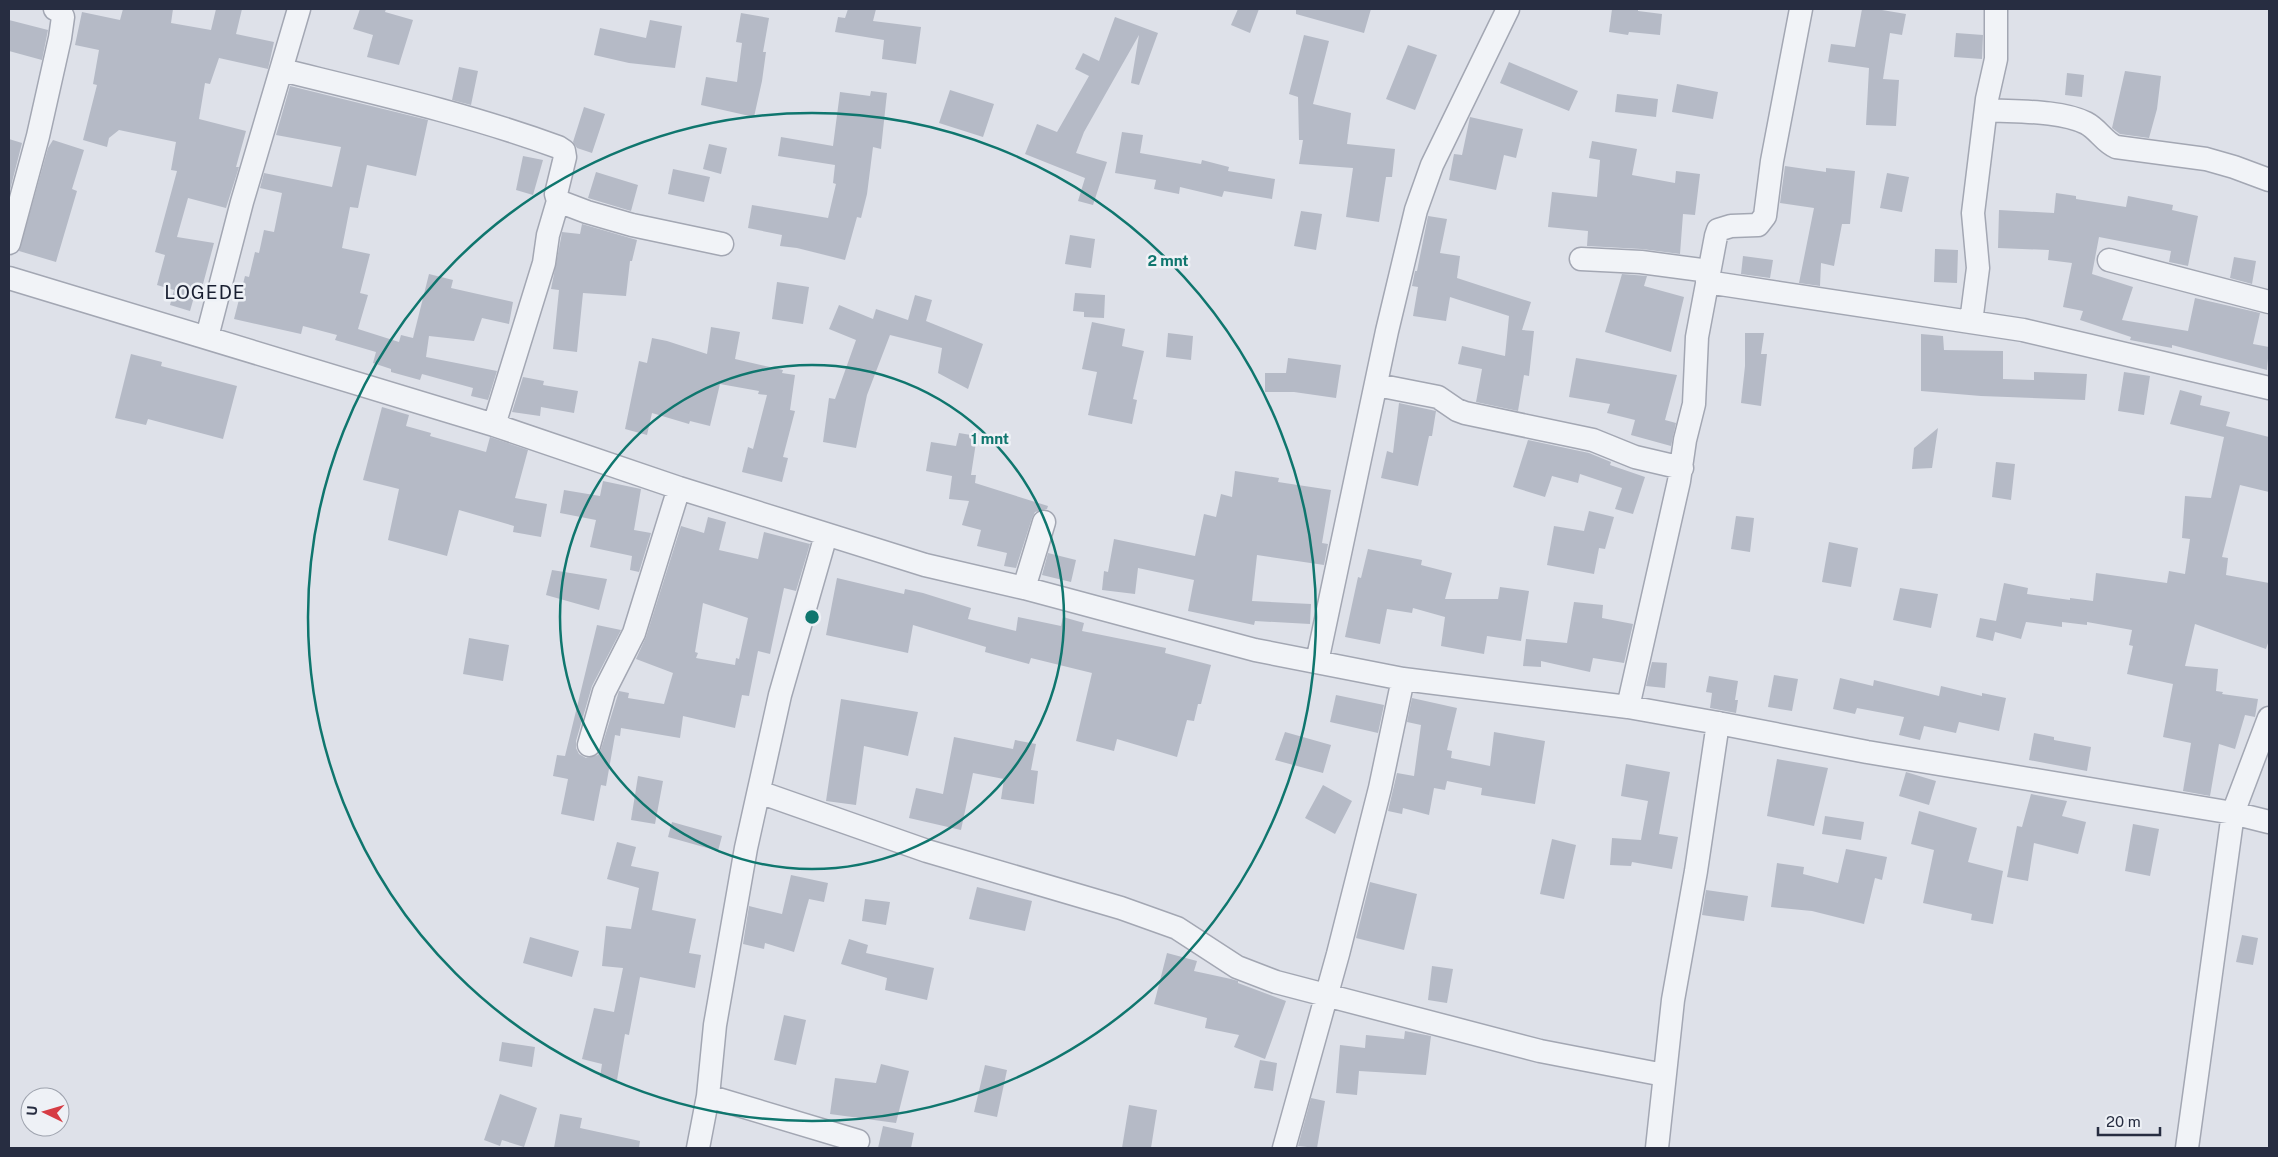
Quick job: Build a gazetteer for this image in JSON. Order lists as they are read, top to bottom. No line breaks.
{"districts":["LOGEDE"],"scale_bar":"20 m","north":"left","rings":["2 mnt","1 mnt"]}
